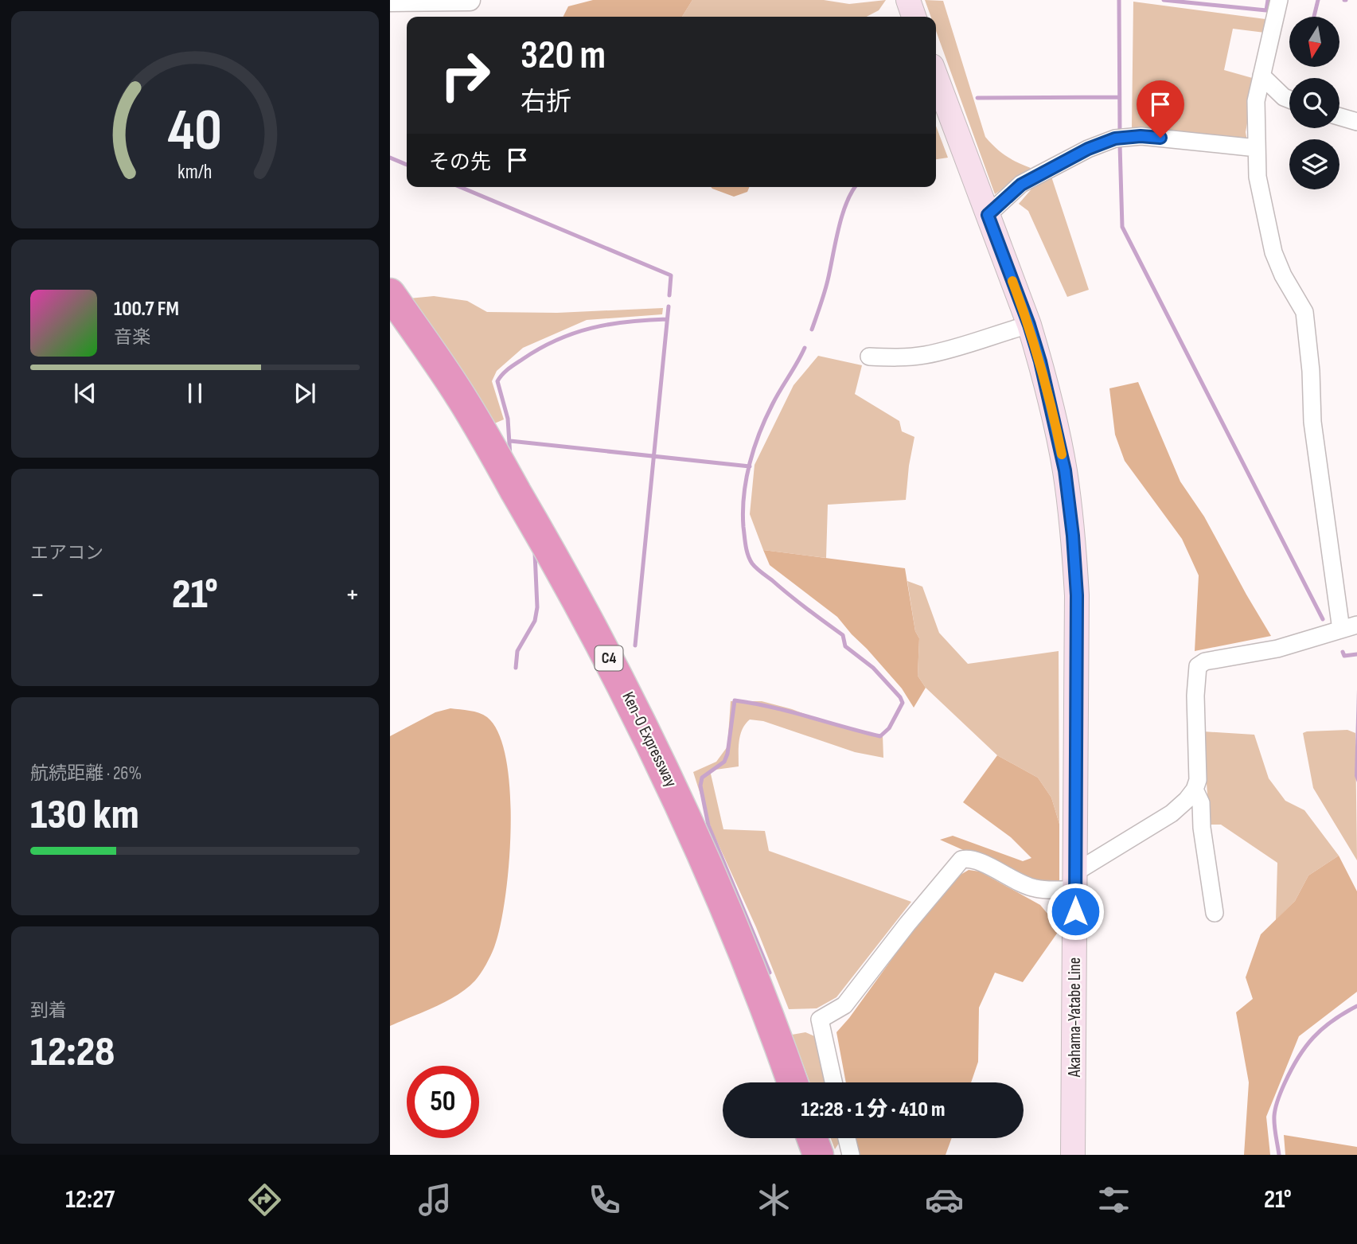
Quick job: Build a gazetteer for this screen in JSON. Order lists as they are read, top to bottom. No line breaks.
{"streets":{"highway":["C4","Ken-O Expressway"],"main road":["Akahama-Yatabe Line"]},"north":"bottom","page":{"turn":["320 m","右折"],"then":"その先","song":["100.7 FM","音楽"],"tile":["エアコン",["航続距離 · 26%","130 km"],["到着","12:28"]],"heat":["−","21°","+"],"limit":"50","trip":"12:28 · 1 分 · 410 m","tabs":["12:27","21°"],"gauge":["40","km/h"]}}
